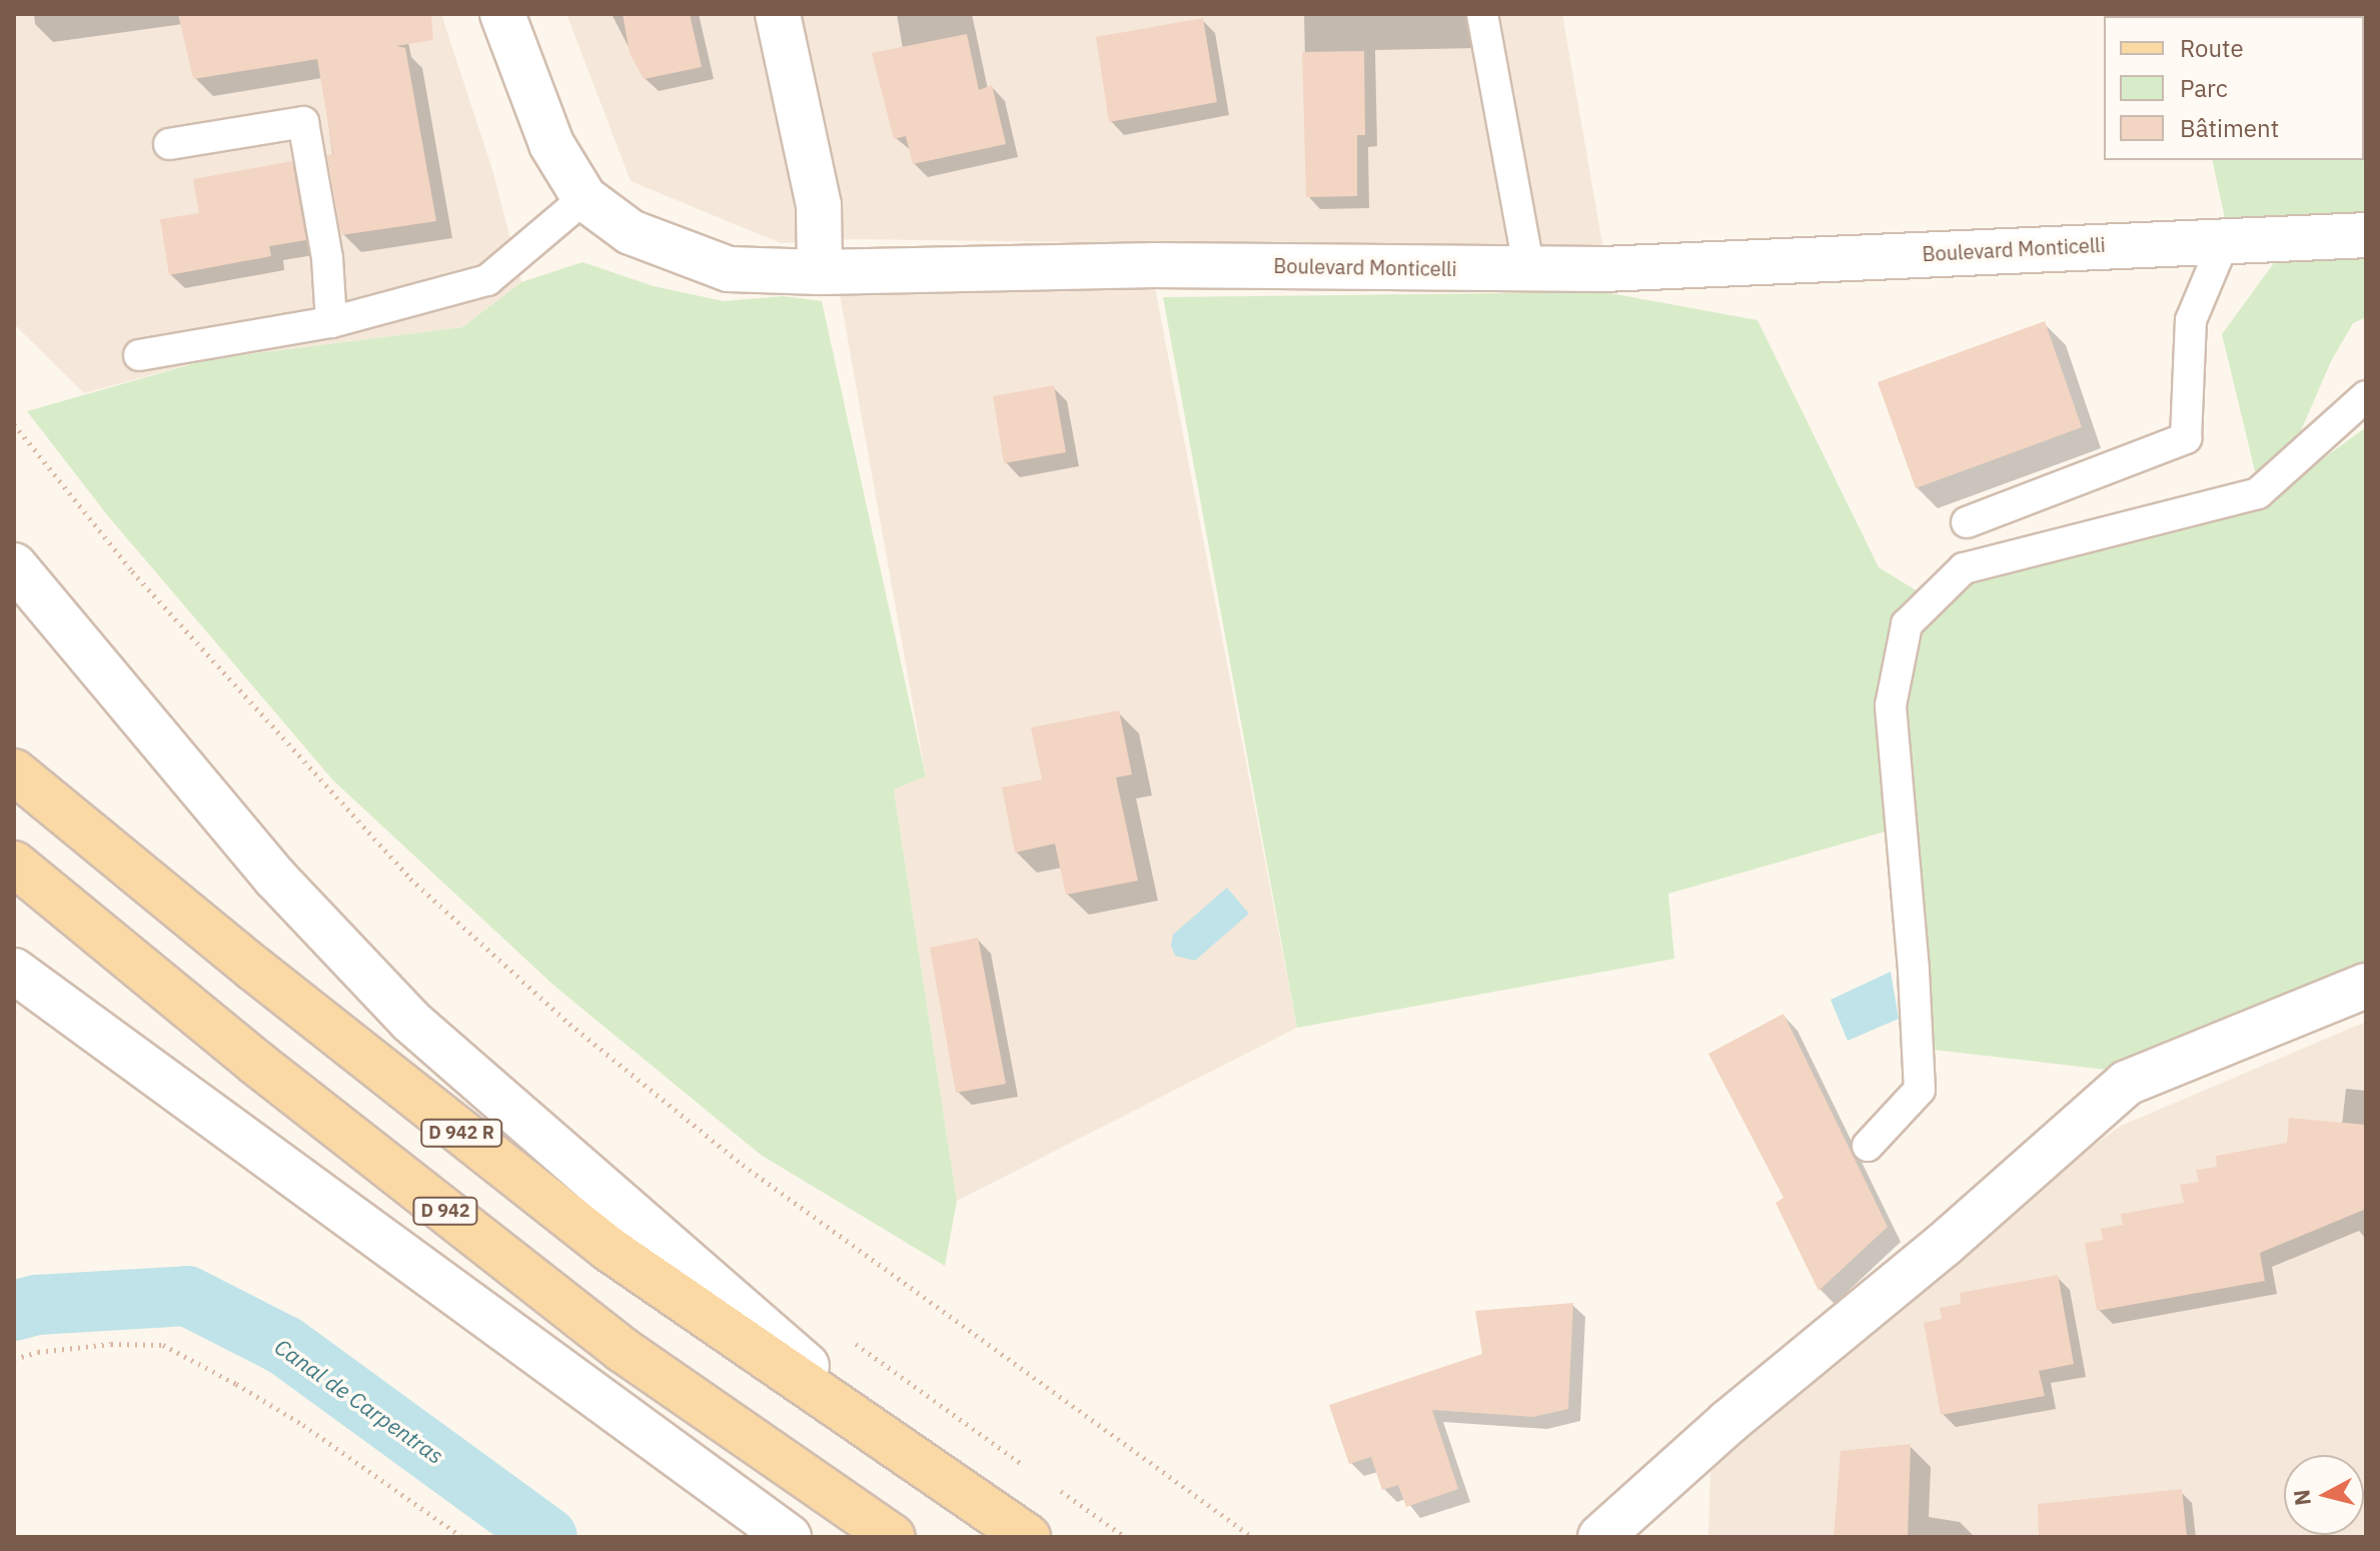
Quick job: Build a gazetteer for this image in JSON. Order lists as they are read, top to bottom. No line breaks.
{"streets":{"main road":["D 942 R","D 942"],"street":["Boulevard Monticelli"]},"water":["Canal de Carpentras"],"legend":["Route","Parc","Bâtiment"],"north":"left"}
